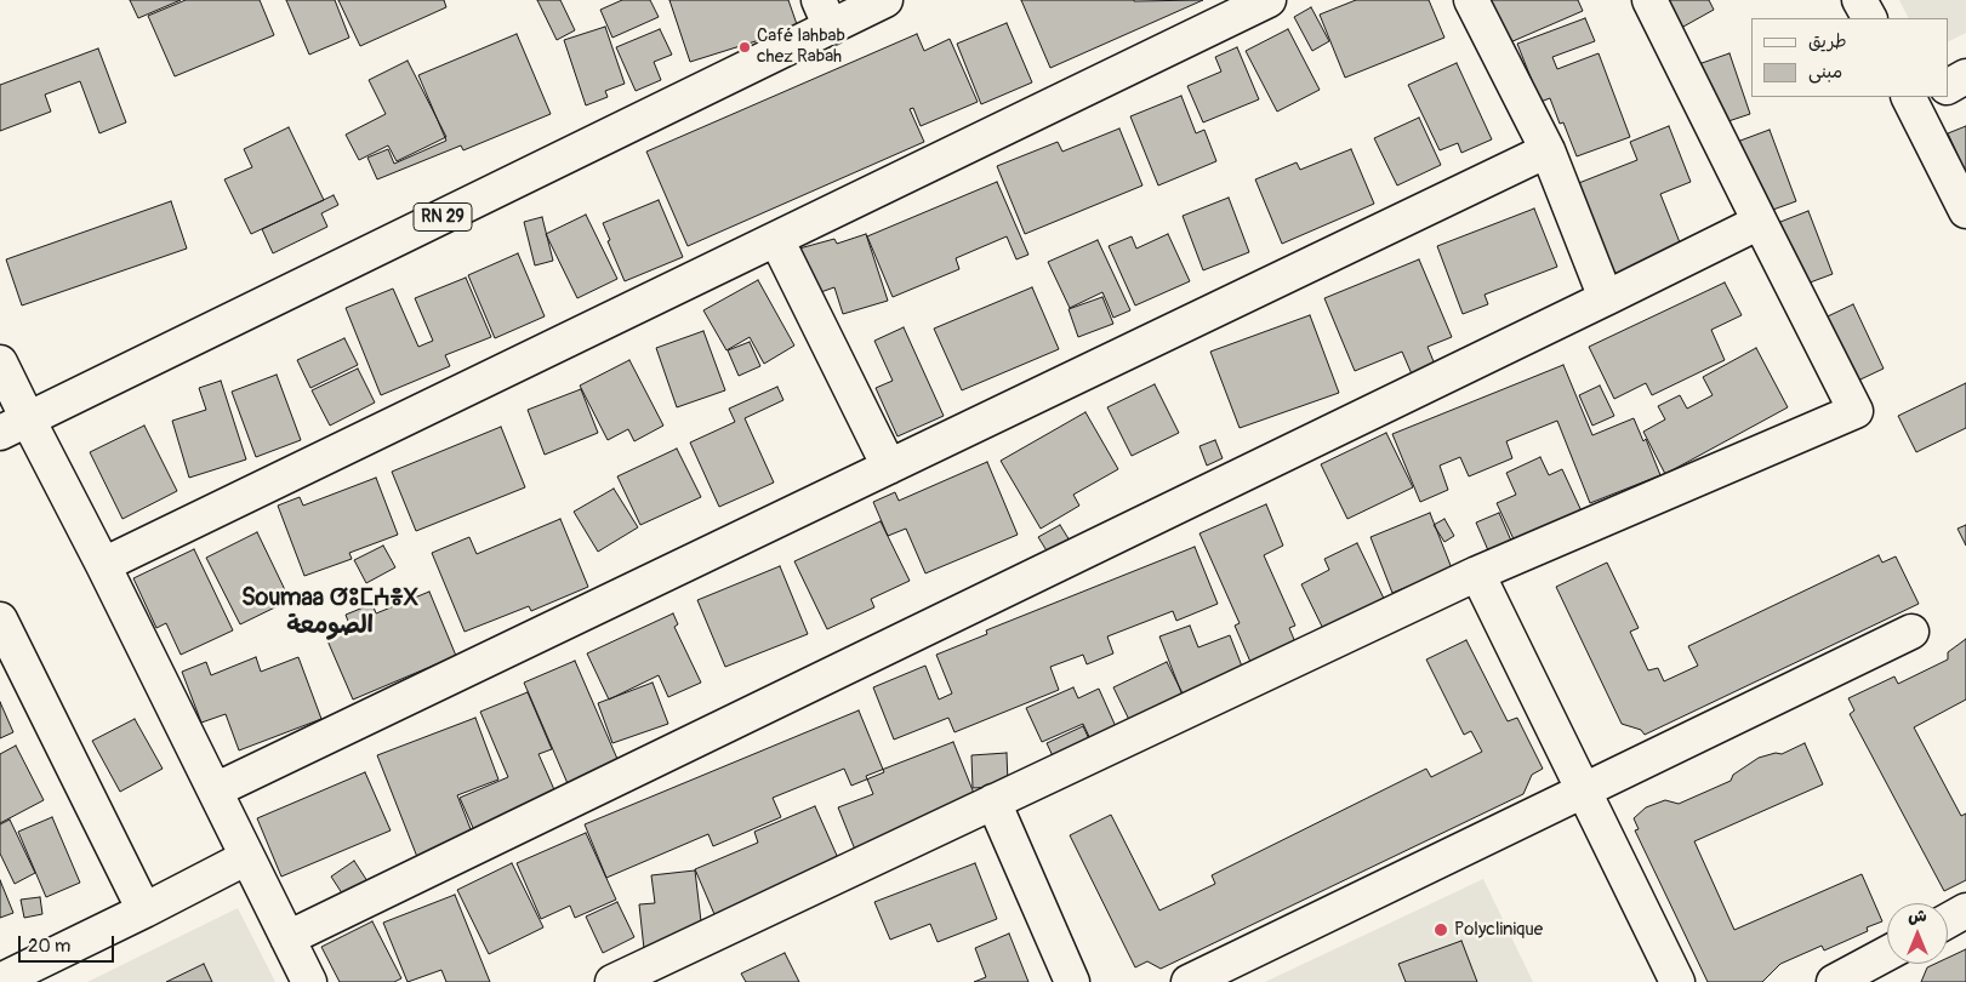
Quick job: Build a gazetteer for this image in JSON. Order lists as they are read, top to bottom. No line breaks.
{"streets":{"street":["RN 29"]},"districts":["Soumaa ⵚⵓⵎⵄⴻⵝ الصومعة"],"places":["Café lahbab chez Rabah","Polyclinique"],"legend":["طريق","مبنى"],"scale_bar":"20 m","north":"top"}
